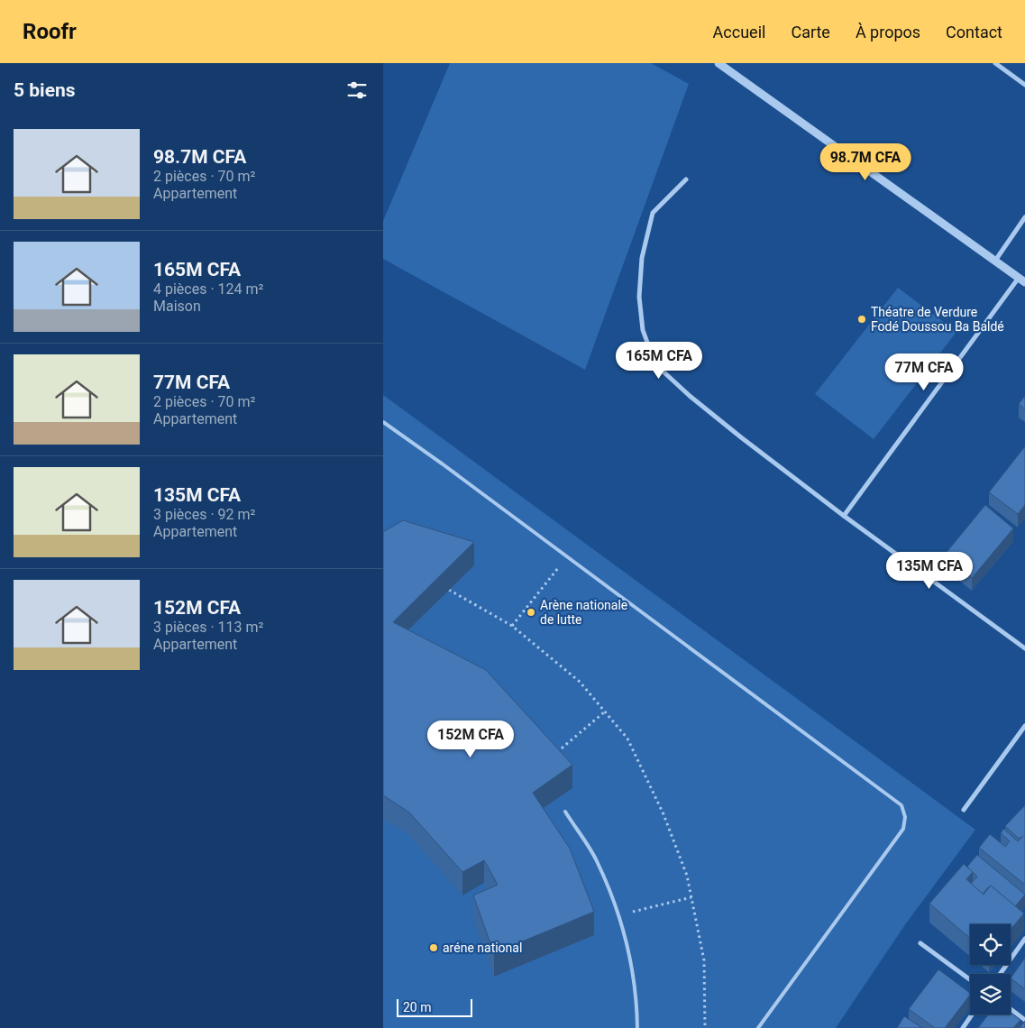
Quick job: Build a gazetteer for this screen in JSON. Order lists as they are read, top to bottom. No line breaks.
{"places":["Théatre de Verdure Fodé Doussou Ba Baldé","Arène nationale de lutte","aréne national"],"scale_bar":"20 m","page":{"header":"Roofr","nav":["Accueil","Carte","À propos","Contact"],"heading":"5 biens","list":[{"name":"98.7M CFA","note":"2 pièces · 70 m² · Appartement"},{"name":"165M CFA","note":"4 pièces · 124 m² · Maison"},{"name":"77M CFA","note":"2 pièces · 70 m² · Appartement"},{"name":"135M CFA","note":"3 pièces · 92 m² · Appartement"},{"name":"152M CFA","note":"3 pièces · 113 m² · Appartement"}],"price":["98.7M CFA","165M CFA","77M CFA","135M CFA","152M CFA"],"scale":"20 m"}}
